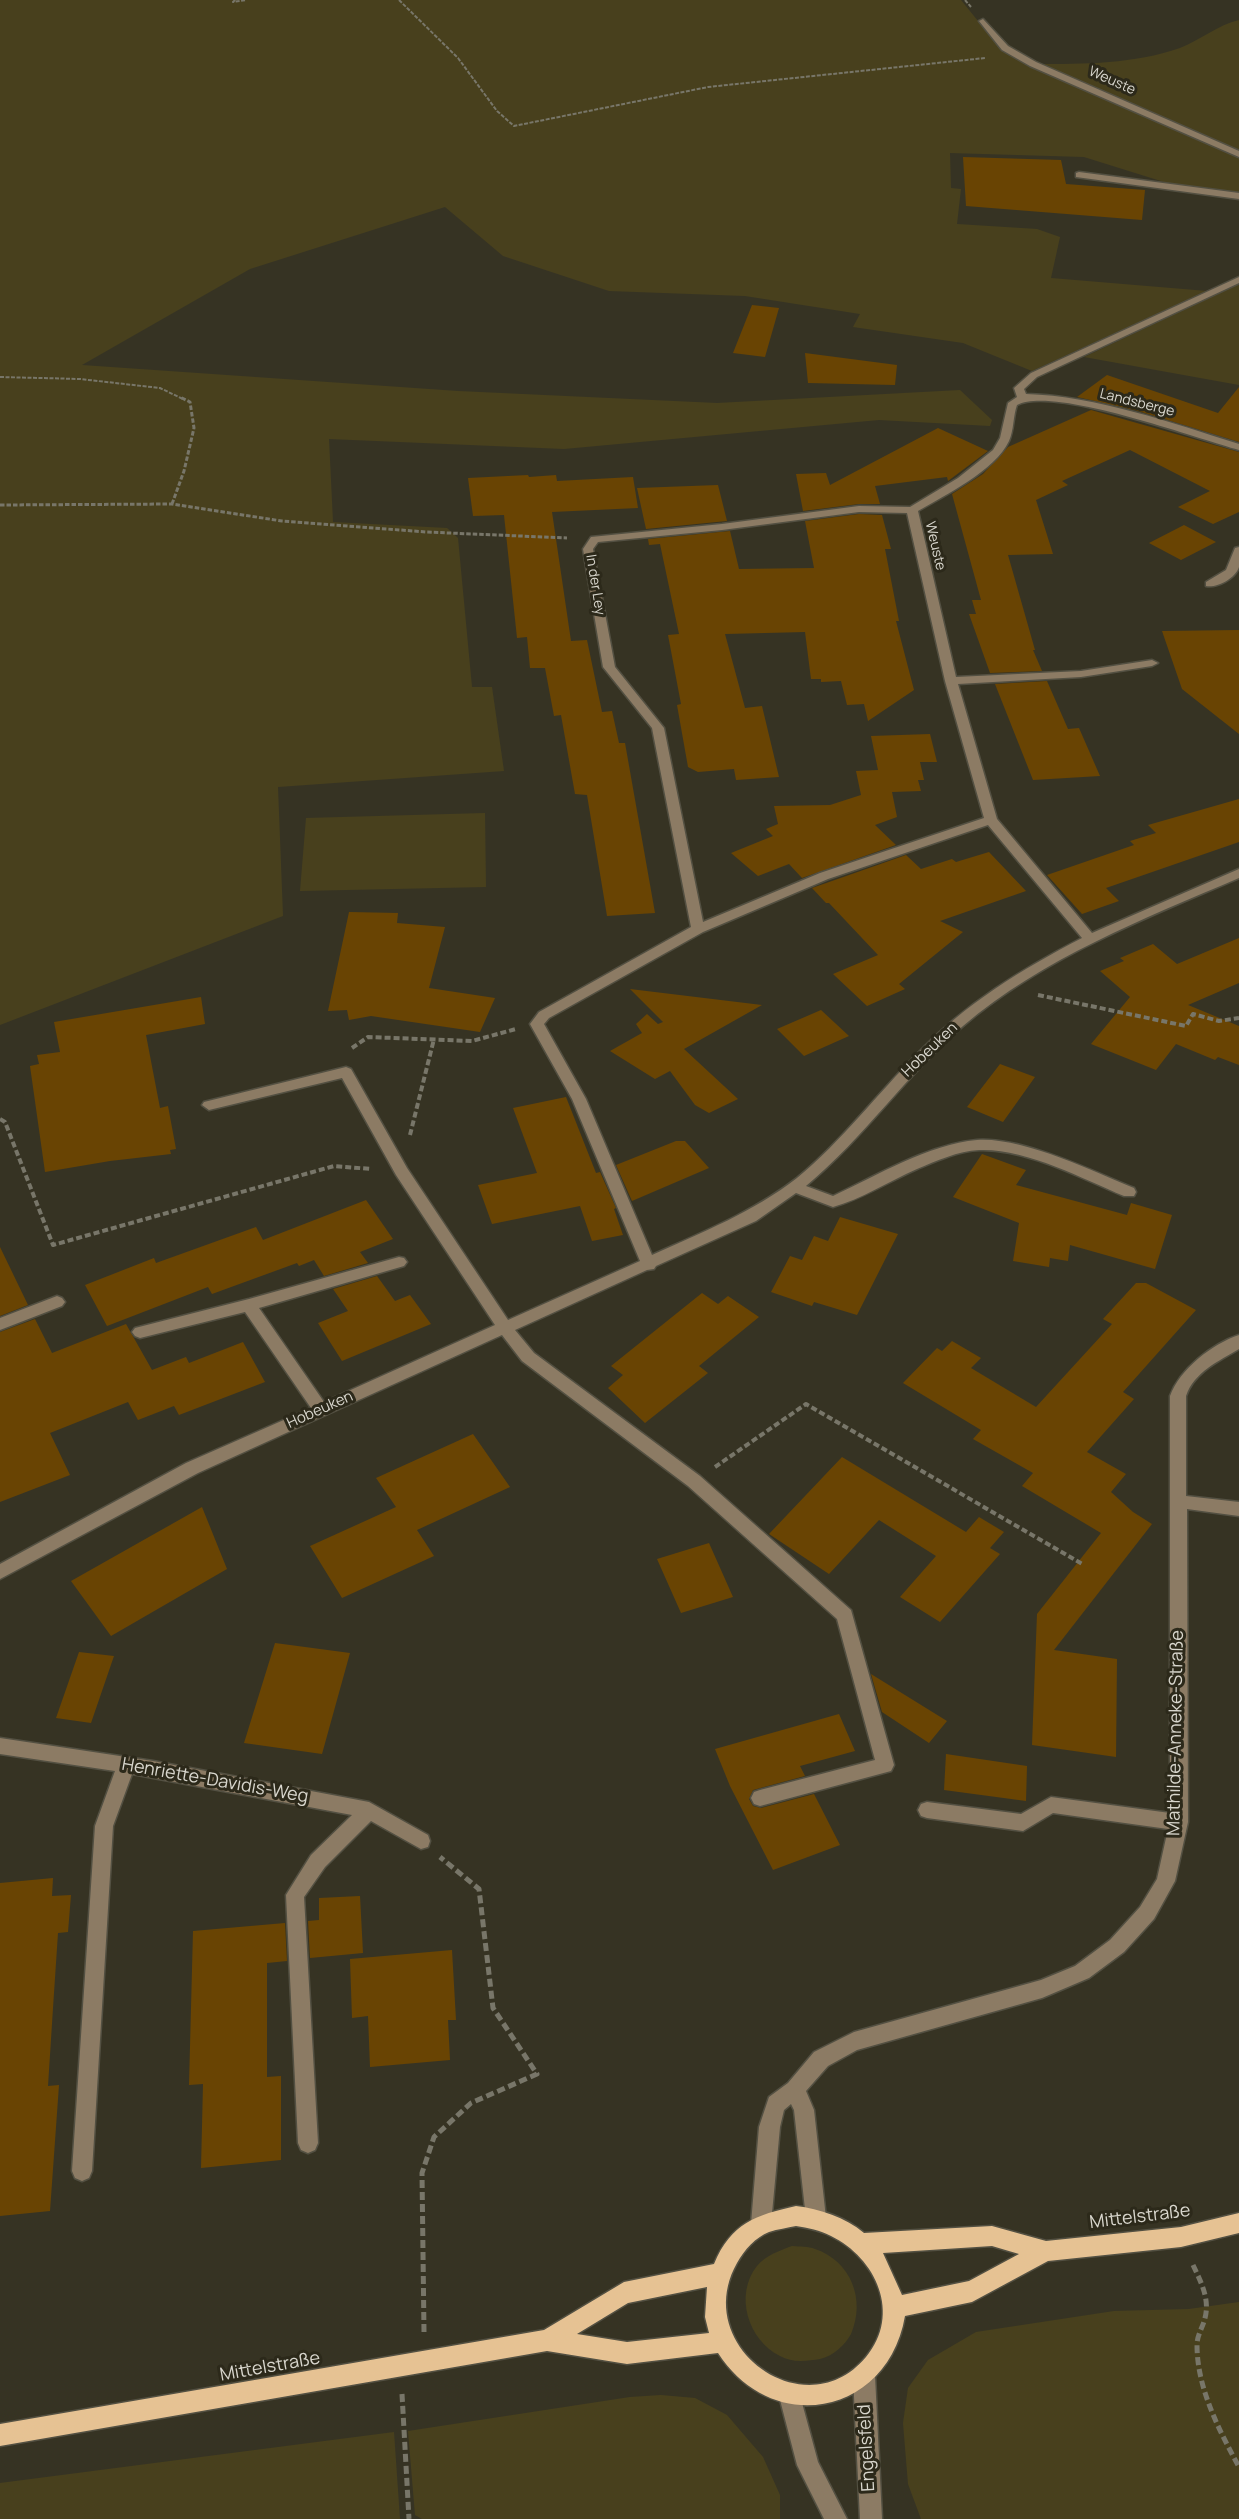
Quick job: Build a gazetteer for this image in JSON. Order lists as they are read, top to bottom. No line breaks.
{"streets":{"main road":["Mittelstraße"],"street":["Weuste","Landsberge","In der Ley","Hobeuken","Mathilde-Anneke-Straße","Henriette-Davidis-Weg","Engelsfeld"]},"crossings":[["Weuste","Landsberge"],["Weuste","In der Ley"],["Weuste","Hobeuken"],["Mathilde-Anneke-Straße","Mittelstraße"],["Mathilde-Anneke-Straße","Engelsfeld"],["Mittelstraße","Engelsfeld"]]}
